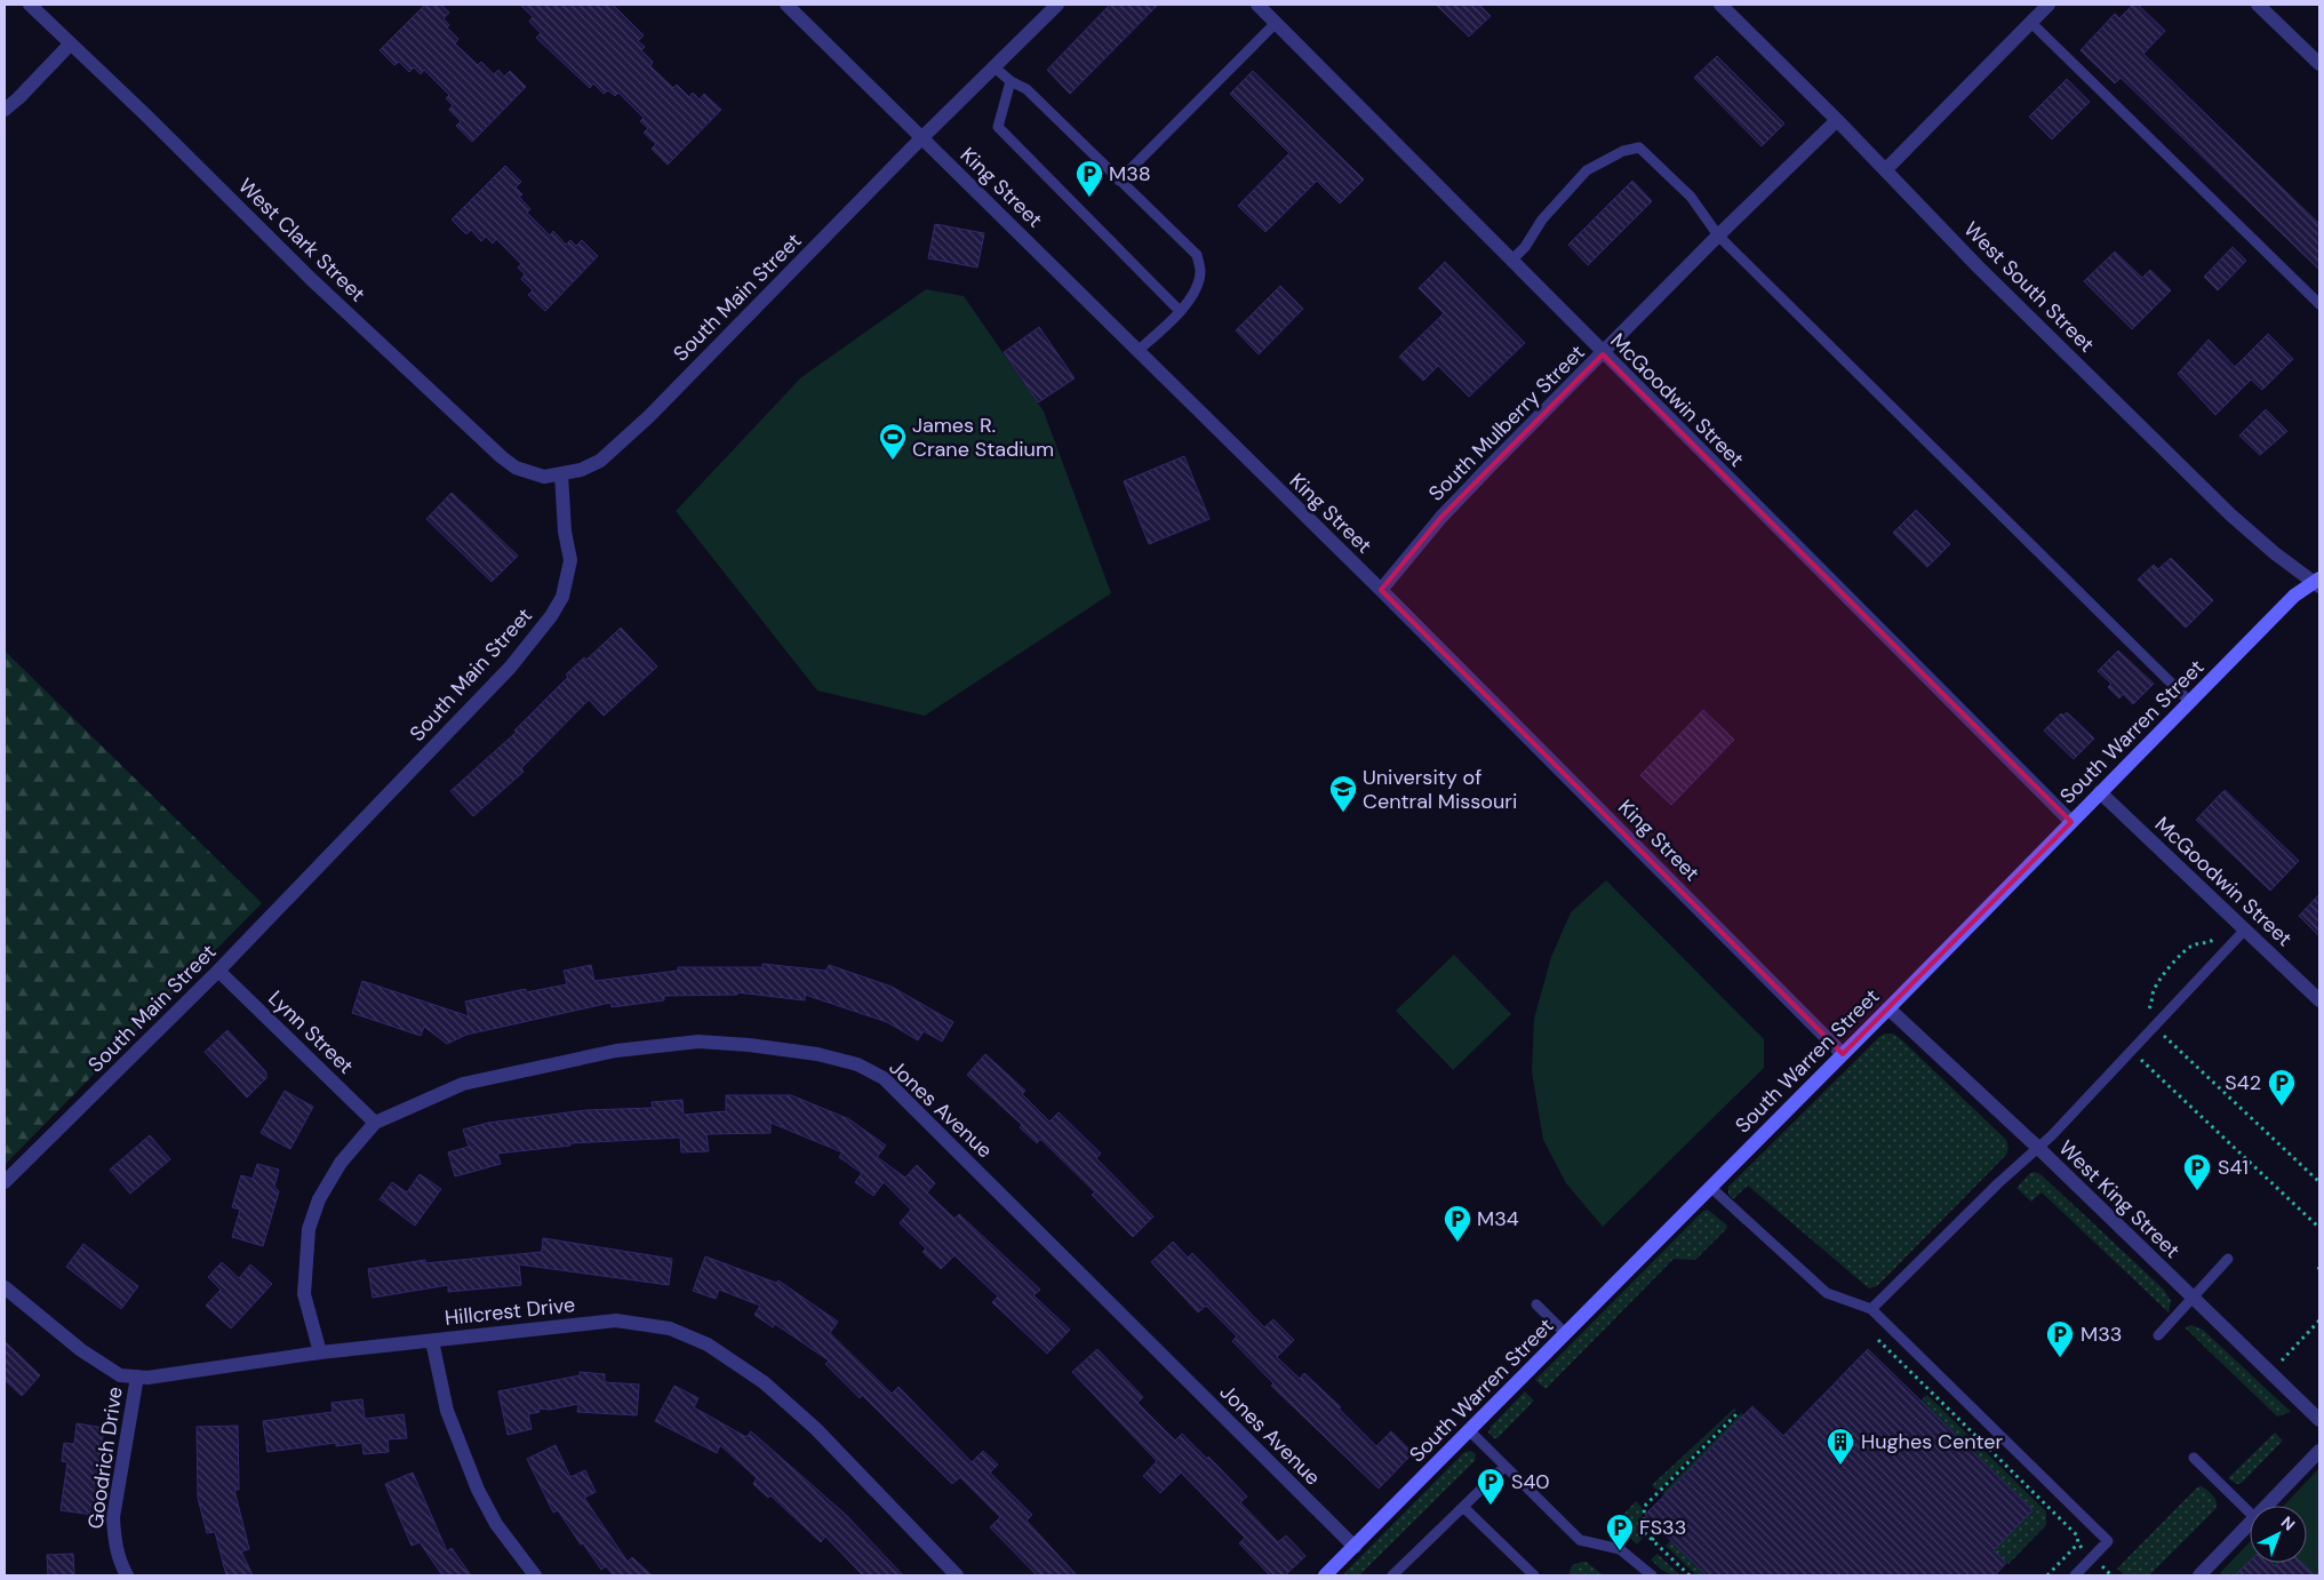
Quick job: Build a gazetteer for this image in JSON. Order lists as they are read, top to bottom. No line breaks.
{"streets":{"street":["King Street","West Clark Street","West South Street","South Main Street","McGoodwin Street","South Mulberry Street","South Warren Street","Lynn Street","Jones Avenue","West King Street","Hillcrest Drive","Goodrich Drive"]},"crossings":[["King Street","South Main Street"],["King Street","South Mulberry Street"],["King Street","South Warren Street"],["West Clark Street","South Main Street"],["West South Street","South Mulberry Street"],["West South Street","South Warren Street"],["South Main Street","Lynn Street"],["McGoodwin Street","South Mulberry Street"],["McGoodwin Street","South Warren Street"],["South Warren Street","Jones Avenue"],["South Warren Street","West King Street"],["Lynn Street","Jones Avenue"],["Jones Avenue","Hillcrest Drive"],["Hillcrest Drive","Goodrich Drive"]],"places":{"parking":["M38","S42","S41","M34","M33","S40","FS33"],"sports":["James R. Crane Stadium"],"school or university":["University of Central Missouri"],"building":["Hughes Center"]},"north":"top right"}
